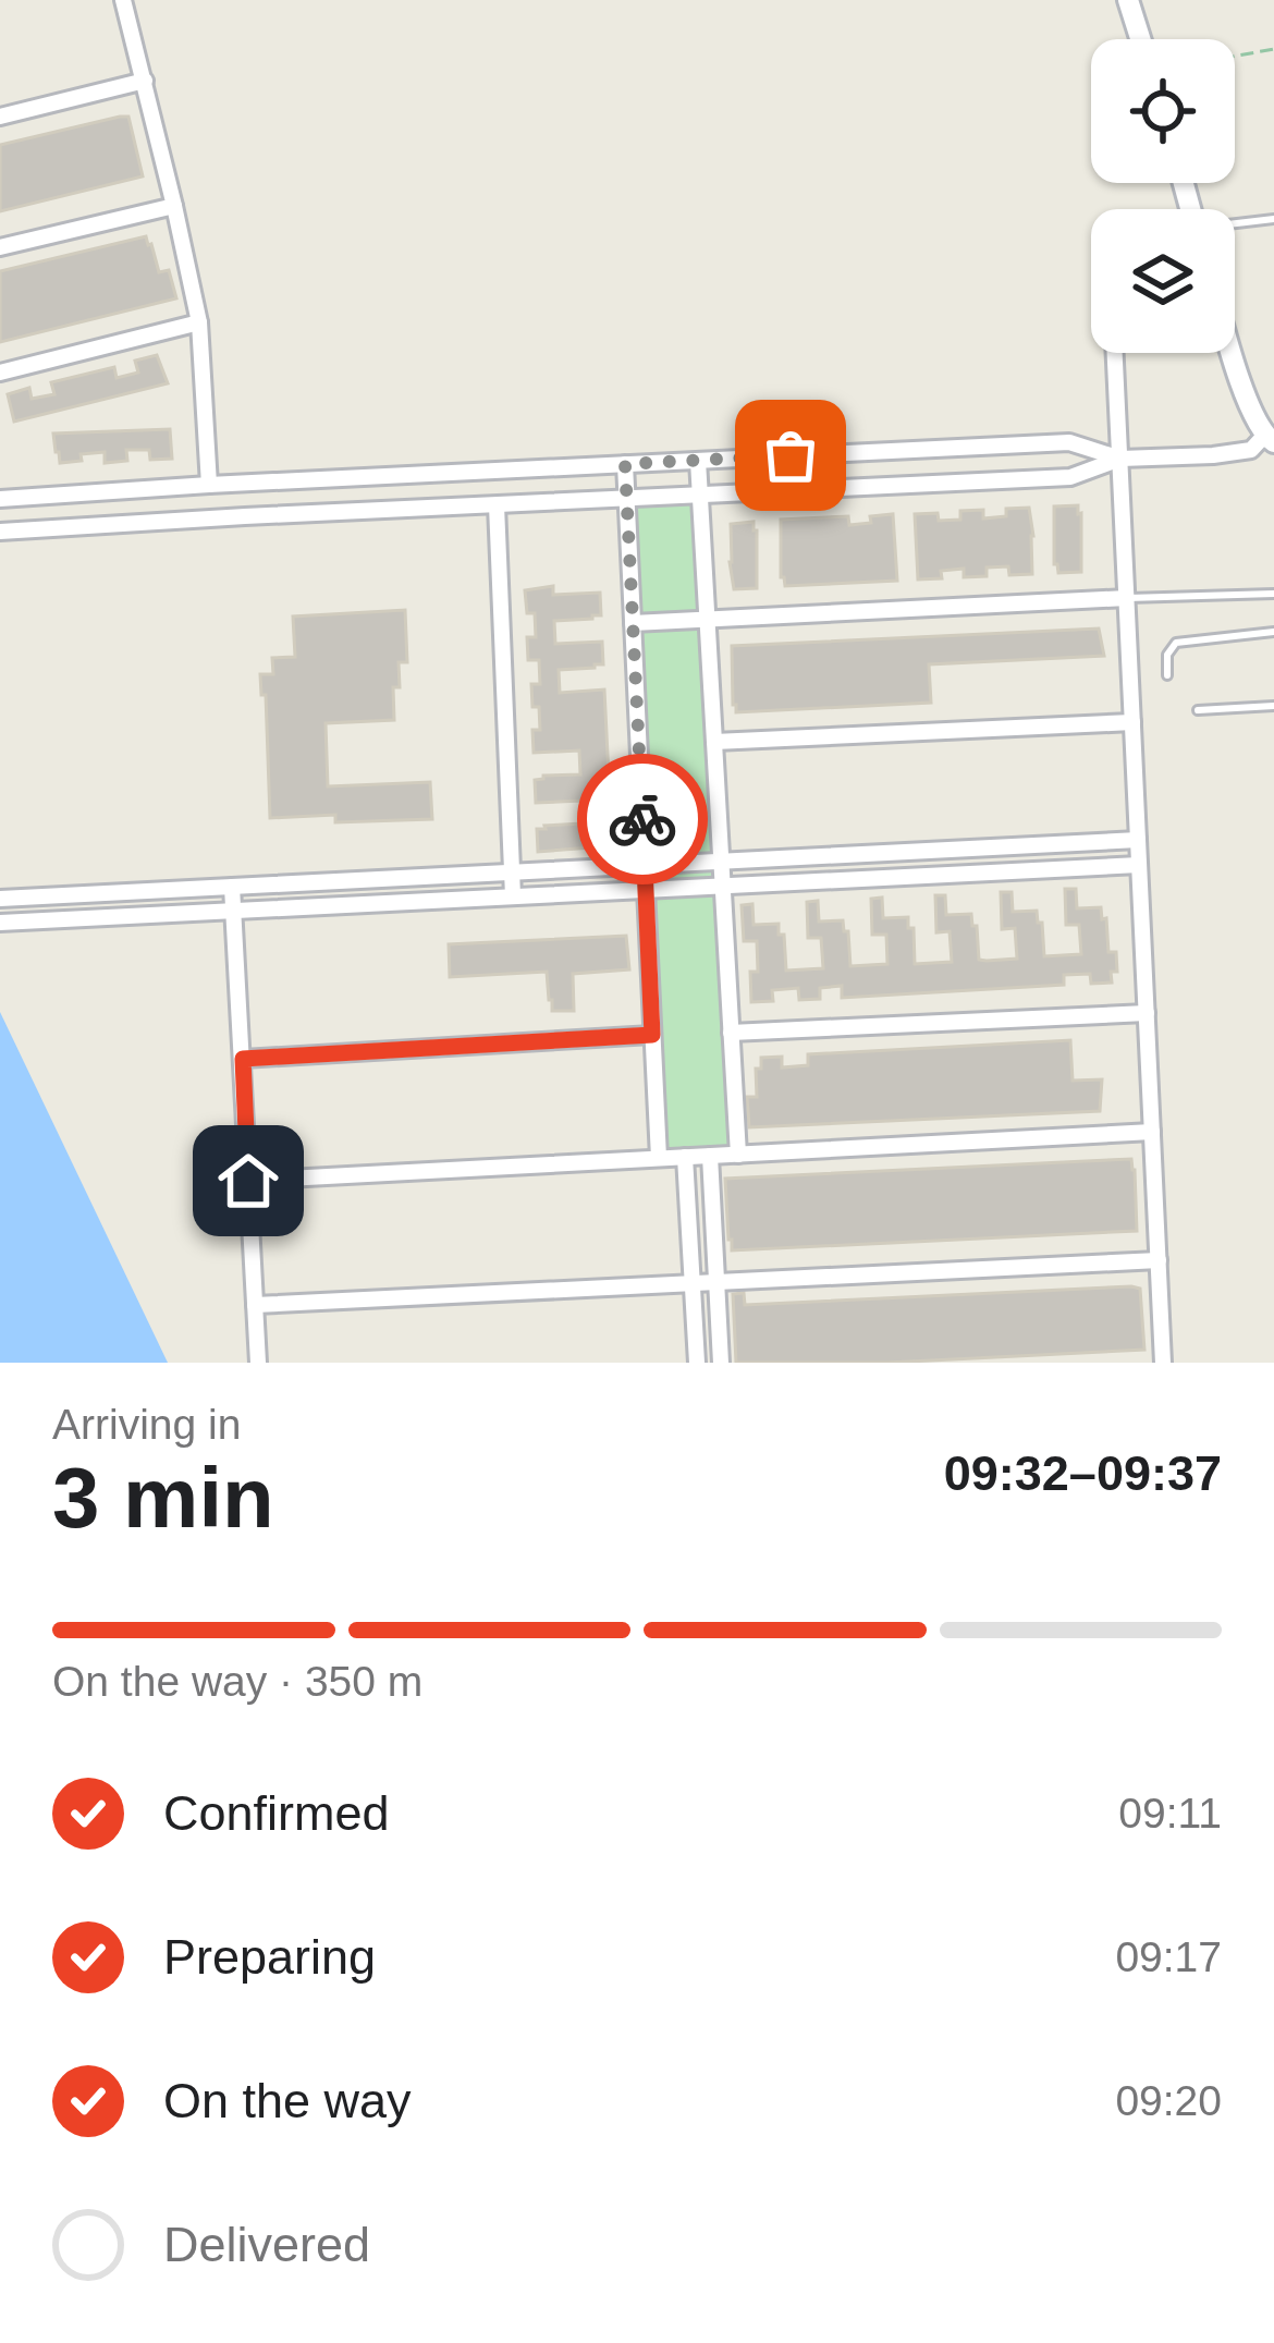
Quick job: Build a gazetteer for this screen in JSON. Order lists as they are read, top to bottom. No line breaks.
{"page":{"heading":["3 min","Arriving in","09:32–09:37"],"bar":"On the way · 350 m","list":[["Confirmed","09:11"],["Preparing","09:17"],["On the way","09:20"],"Delivered"]}}
